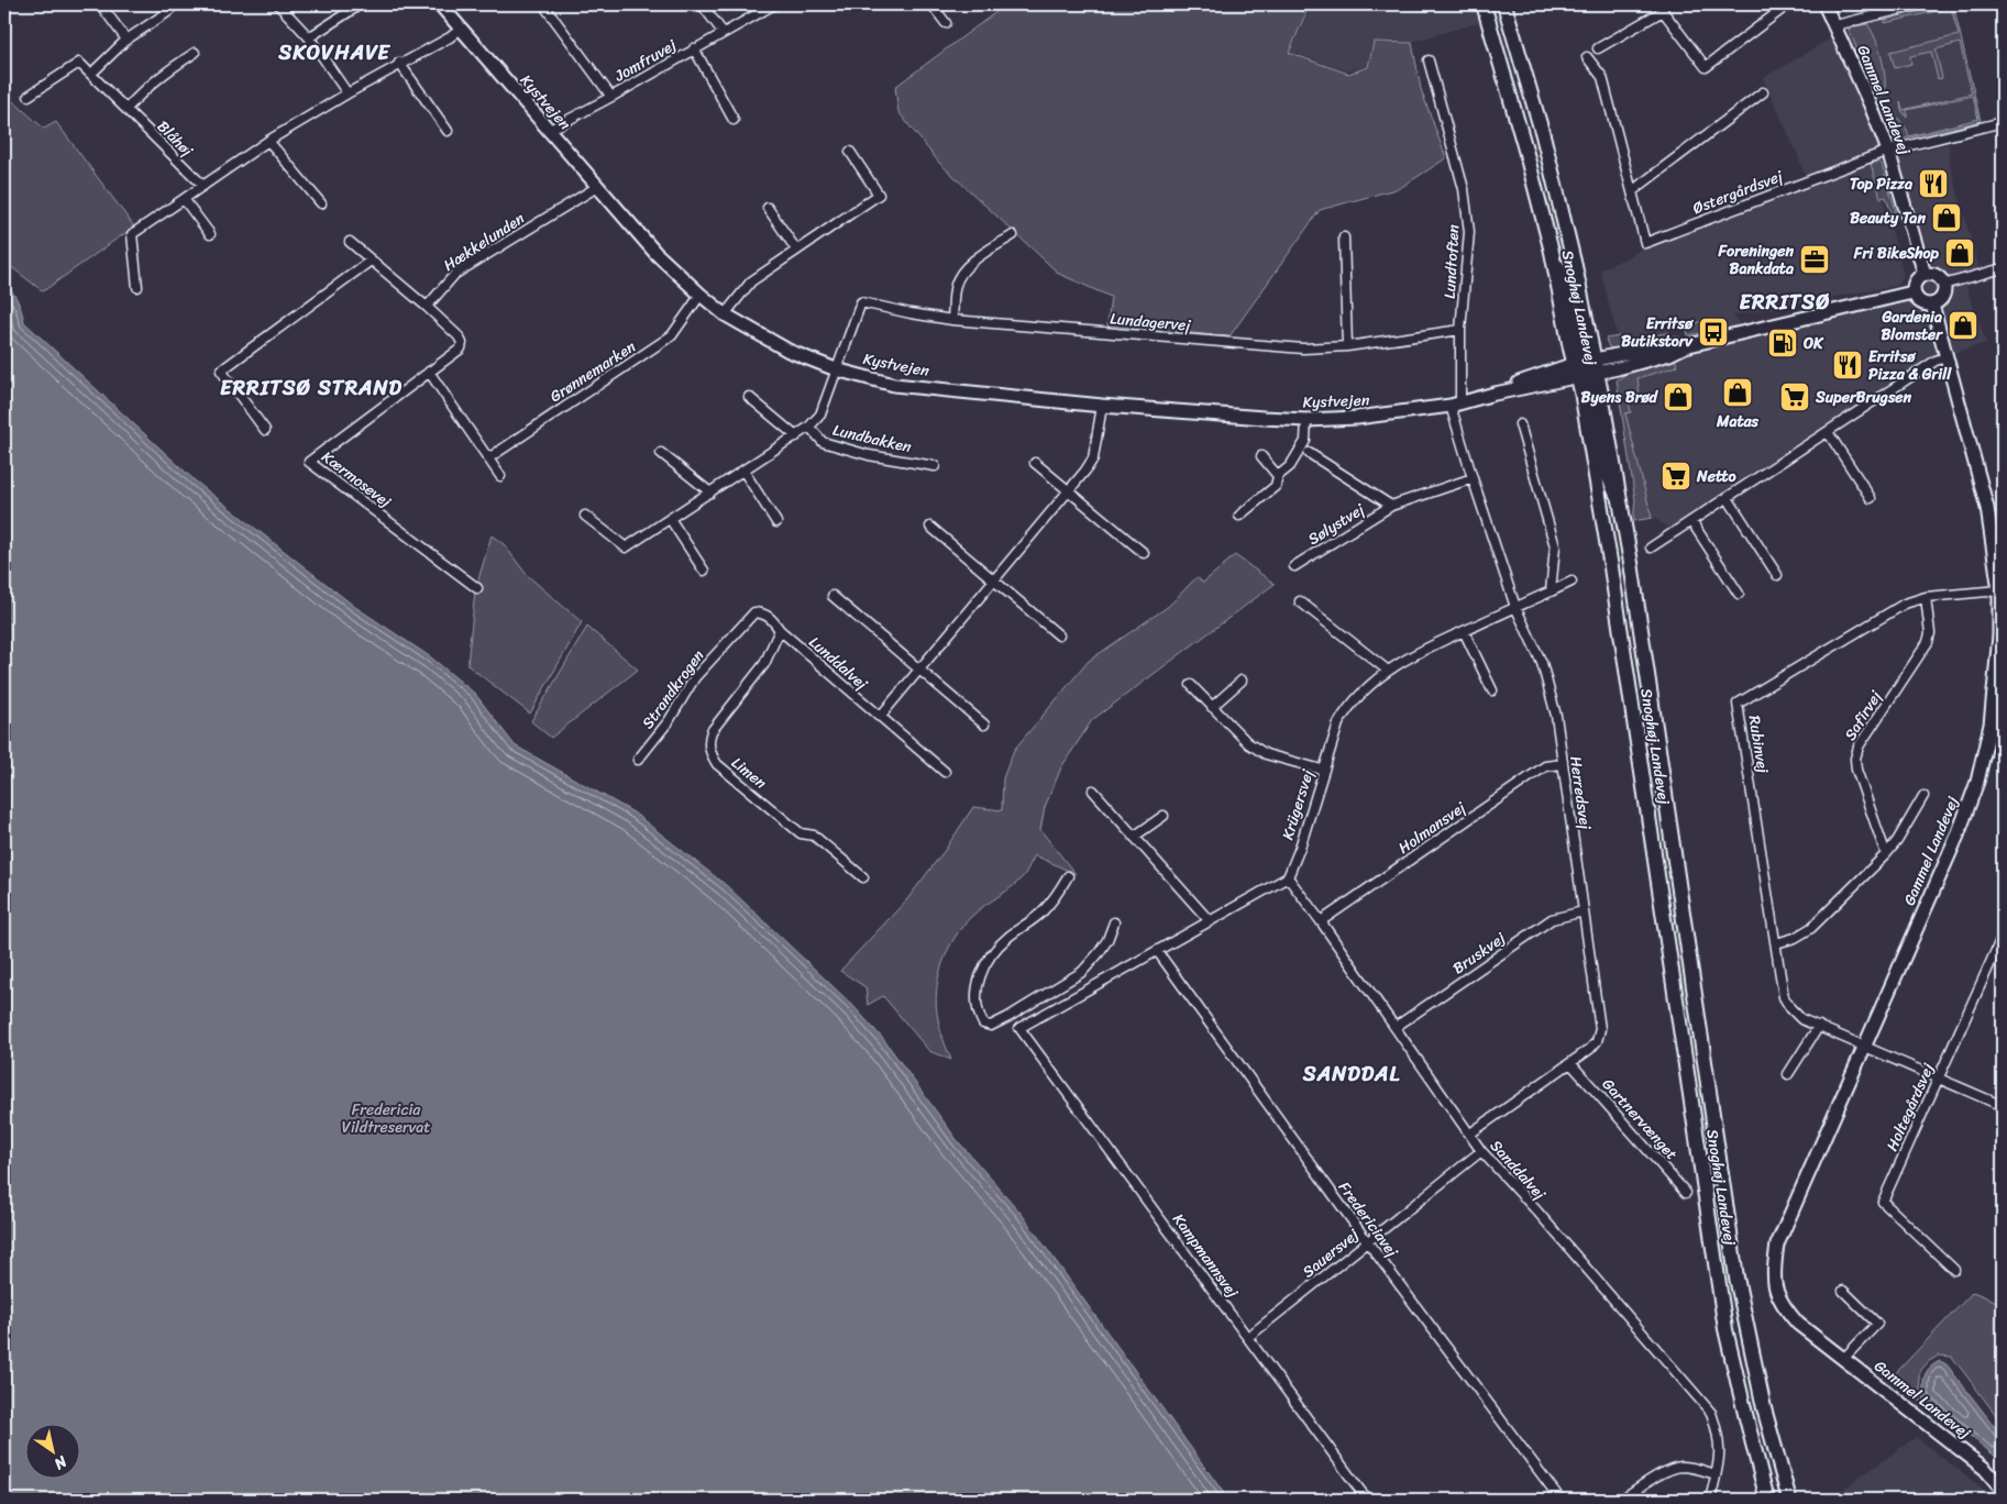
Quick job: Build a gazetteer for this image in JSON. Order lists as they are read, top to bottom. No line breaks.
{"streets":{"main road":["Snoghøj Landevej"],"street":["Jomfruvej","Gammel Landevej","Kystvejen","Blåhøj","Østergårdsvej","Hækkelunden","Lundtoften","Lundagervej","Grønnemarken","Lundbakken","Kærmosevej","Sølystvej","Lunddalvej","Strandkrogen","Safirvej","Rubinvej","Limen","Herredsvej","Krügersvej","Holmansvej","Bruskvej","Holtegårdsvej","Gartnervænget","Sanddalvej","Fredericiavej","Sauersvej","Kampmannsvej"]},"crossings":[["Jomfruvej","Kystvejen"],["Gammel Landevej","Kystvejen"],["Gammel Landevej","Østergårdsvej"],["Gammel Landevej","Rubinvej"],["Kystvejen","Hækkelunden"],["Kystvejen","Lundtoften"],["Kystvejen","Snoghøj Landevej"],["Kystvejen","Lundagervej"],["Kystvejen","Grønnemarken"],["Kystvejen","Herredsvej"],["Hækkelunden","Kærmosevej"],["Lundtoften","Lundagervej"],["Lundtoften","Herredsvej"],["Sølystvej","Herredsvej"],["Lunddalvej","Strandkrogen"],["Lunddalvej","Limen"],["Strandkrogen","Limen"],["Safirvej","Rubinvej"],["Rubinvej","Holtegårdsvej"],["Herredsvej","Krügersvej"],["Herredsvej","Holmansvej"],["Herredsvej","Bruskvej"],["Herredsvej","Gartnervænget"],["Herredsvej","Sanddalvej"],["Krügersvej","Sanddalvej"],["Holmansvej","Sanddalvej"],["Bruskvej","Sanddalvej"],["Sanddalvej","Sauersvej"],["Fredericiavej","Sauersvej"],["Sauersvej","Kampmannsvej"]],"districts":["SKOVHAVE","ERRITSØ","ERRITSØ STRAND","SANDDAL"],"parks":["Fredericia Vildtreservat"],"places":{"restaurant":["Top Pizza","Erritsø Pizza & Grill"],"shop":["Beauty Tan","Fri BikeShop","Gardenia Blomster","Matas","Byens Brød"],"office":["Foreningen Bankdata"],"bus stop":["Erritsø Butikstorv"],"fuel station":["OK"],"supermarket":["SuperBrugsen","Netto"]},"north":"bottom right"}
